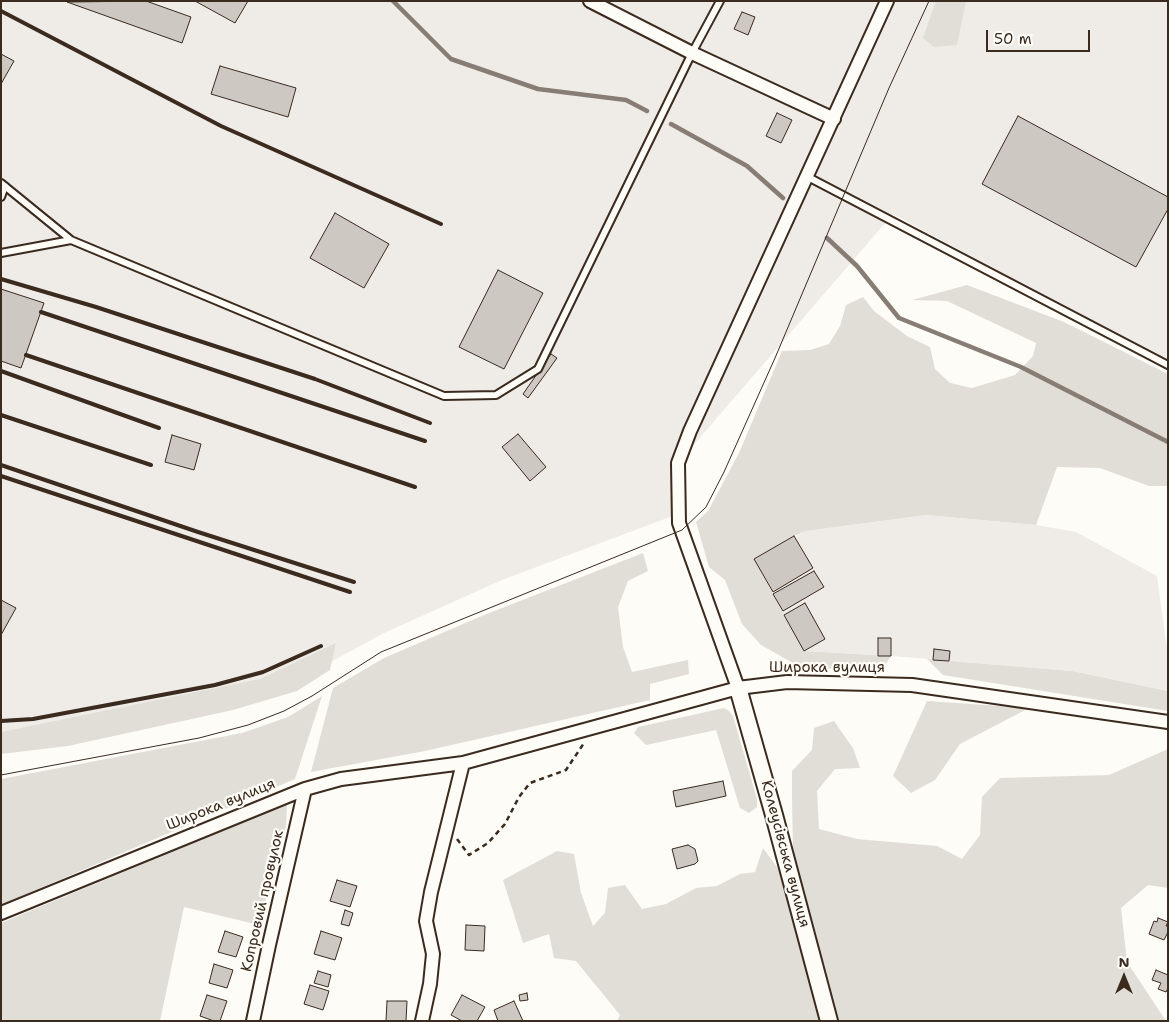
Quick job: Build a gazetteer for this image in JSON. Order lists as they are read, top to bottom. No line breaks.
{"streets":{"street":["Широка вулиця","Колеусівська вулиця","Копровий провулок"]},"crossings":[["Широка вулиця","Колеусівська вулиця"],["Широка вулиця","Копровий провулок"]],"scale_bar":"50 m","north":"top"}
